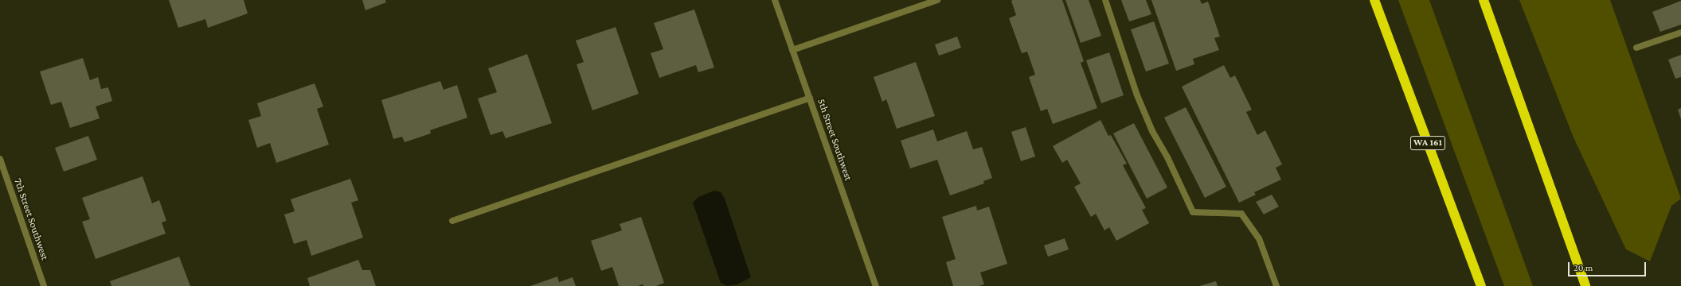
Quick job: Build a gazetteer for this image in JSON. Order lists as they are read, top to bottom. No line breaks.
{"streets":{"highway":["WA 161"],"street":["5th Street Southwest","7th Street Southwest"]},"scale_bar":"20 m"}
